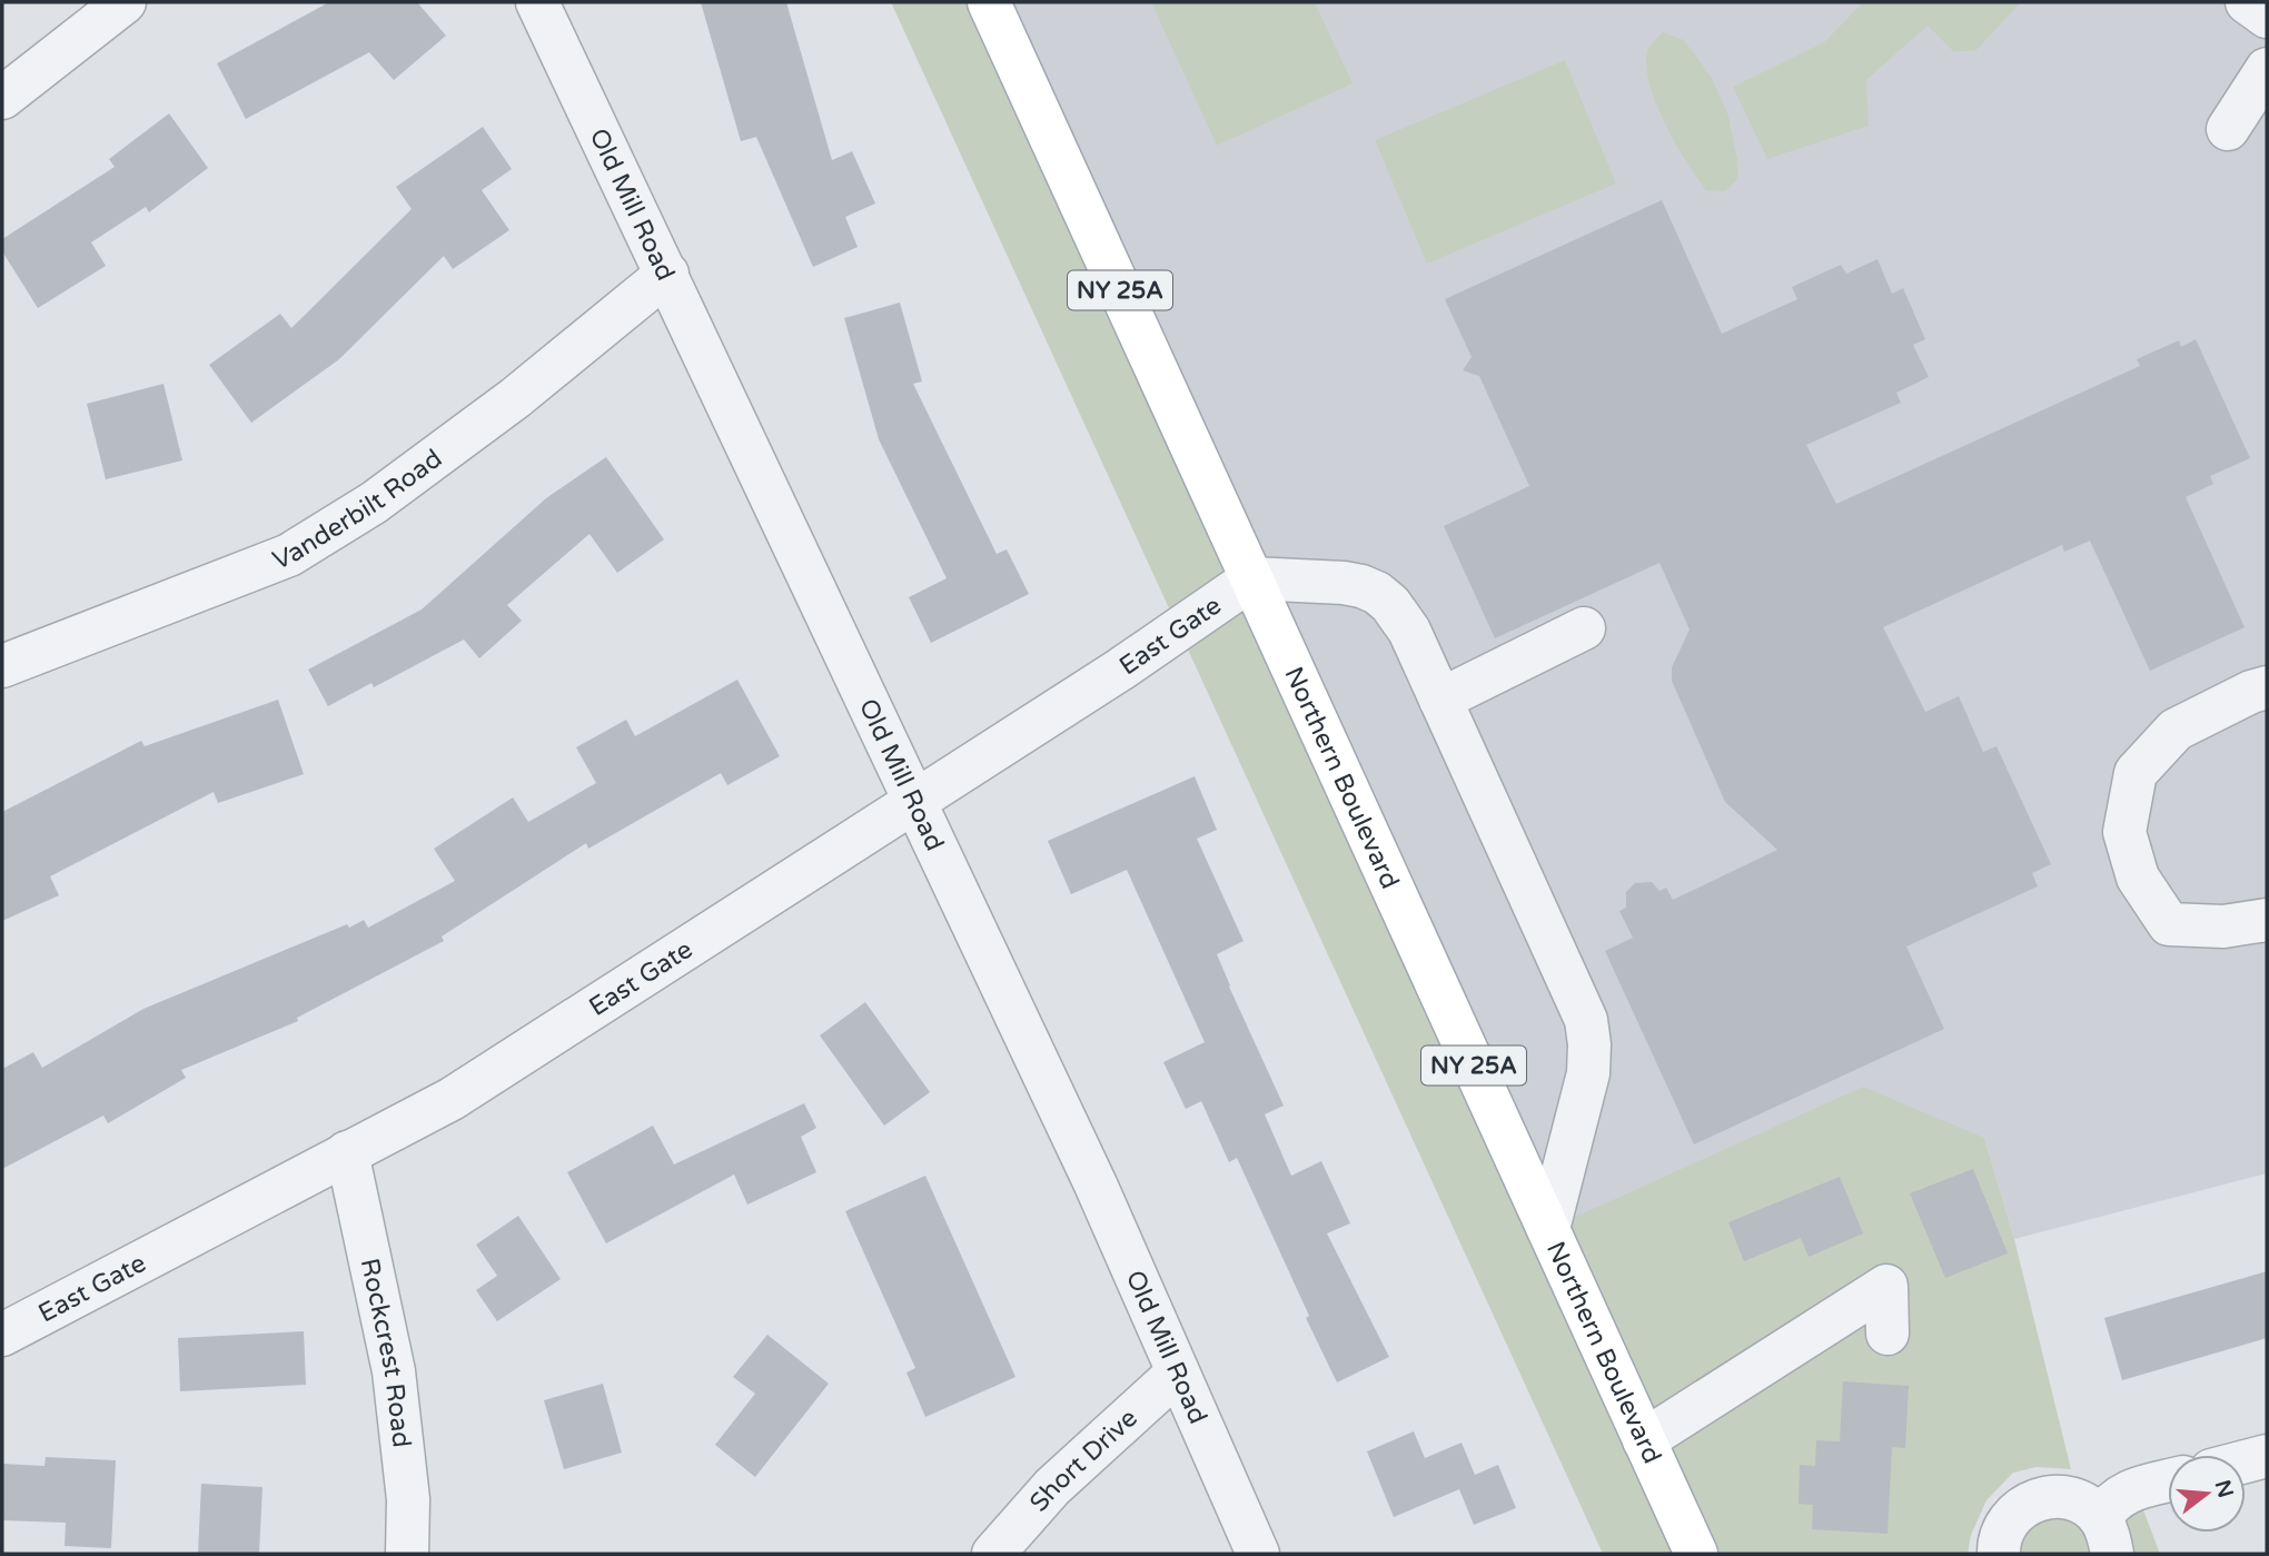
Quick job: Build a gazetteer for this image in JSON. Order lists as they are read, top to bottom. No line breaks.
{"streets":{"main road":["NY 25A","Northern Boulevard"],"street":["Old Mill Road","Vanderbilt Road","East Gate","Rockcrest Road","Short Drive"]},"crossings":[["Old Mill Road","Vanderbilt Road"],["Old Mill Road","East Gate"],["Old Mill Road","Short Drive"],["East Gate","Northern Boulevard"],["East Gate","Rockcrest Road"]],"north":"right"}
